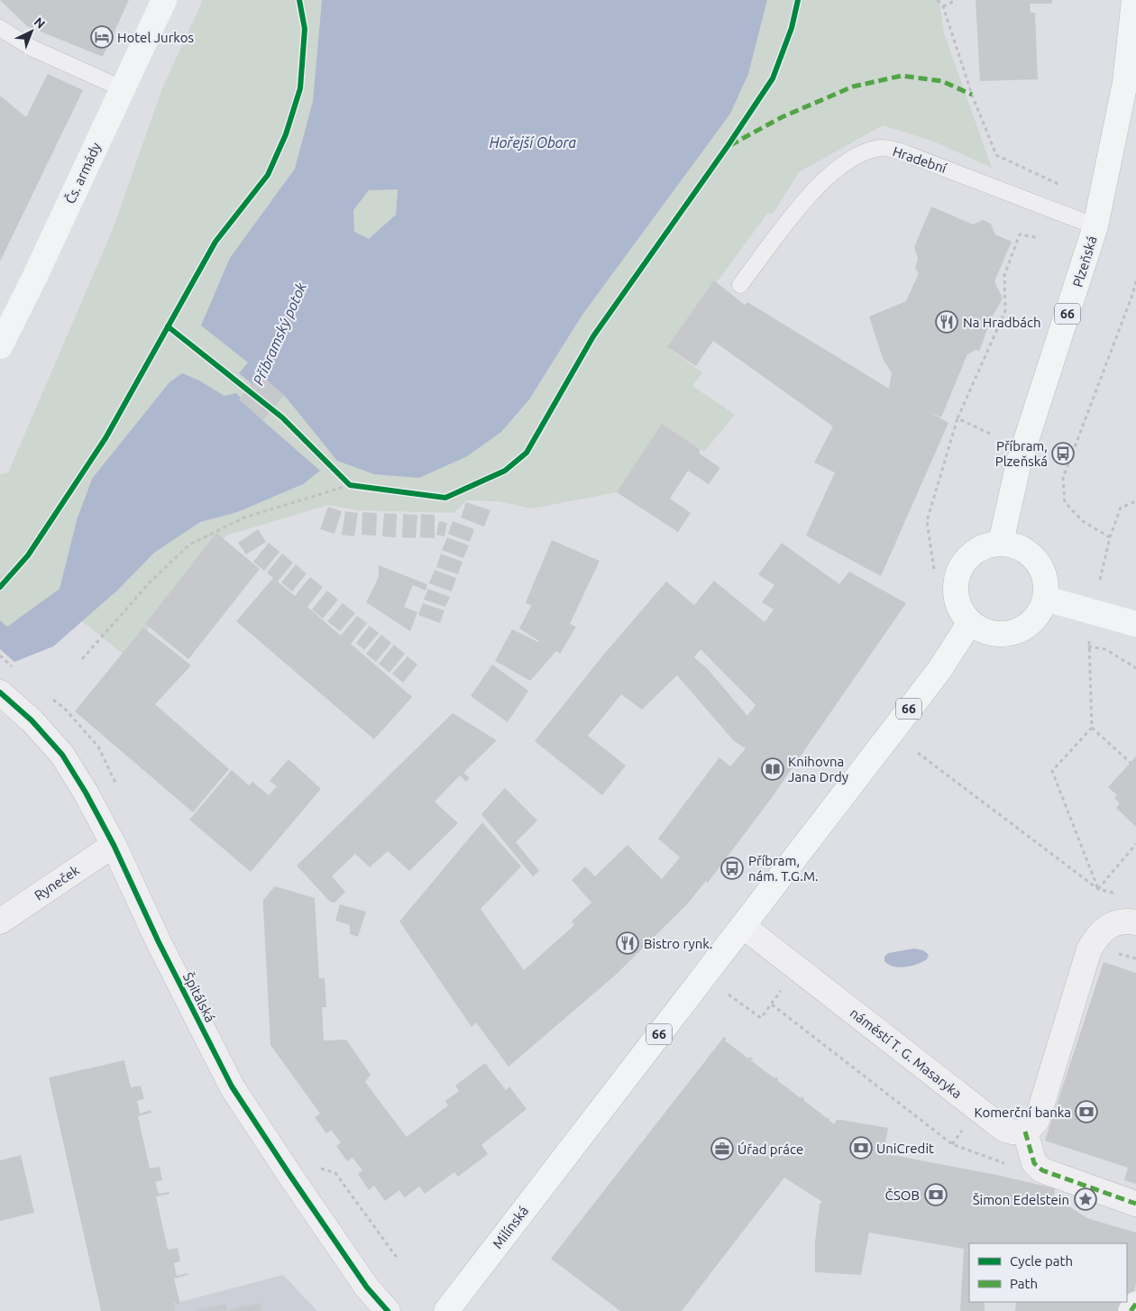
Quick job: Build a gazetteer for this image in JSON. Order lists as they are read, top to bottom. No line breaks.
{"streets":{"main road":["Čs. armády","Plzeňská","66","Milínská"],"street":["Ryneček","Špitálská","náměstí T. G. Masaryka"],"lane":["Hradební"]},"crossings":[["Hradební","Plzeňská"],["Plzeňská","66"],["66","náměstí T. G. Masaryka"],["66","Milínská"],["Ryneček","Špitálská"],["náměstí T. G. Masaryka","Milínská"]],"water":["Hořejší Obora","Příbramský potok"],"places":{"hotel":["Hotel Jurkos"],"restaurant":["Na Hradbách","Bistro rynk."],"bus stop":["Příbram, Plzeňská","Příbram, nám. T.G.M."],"library":["Knihovna Jana Drdy"],"bank":["Komerční banka","UniCredit","ČSOB"],"office":["Úřad práce"],"place":["Šimon Edelstein"]},"legend":["Cycle path","Path"],"north":"top right"}
